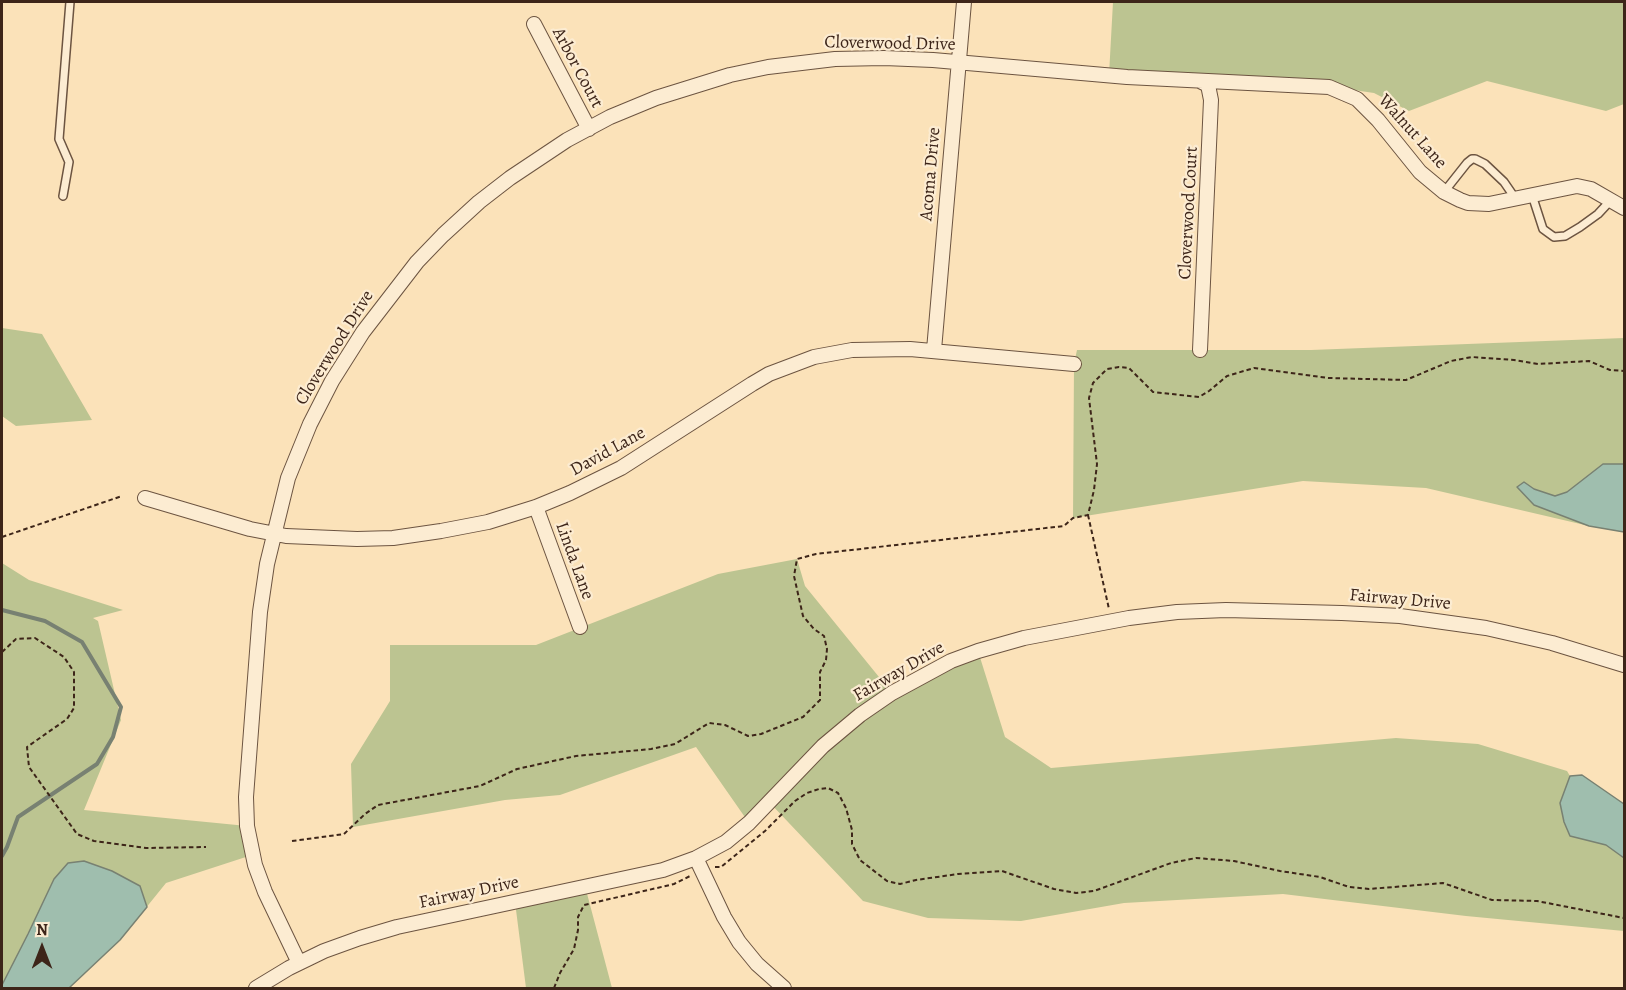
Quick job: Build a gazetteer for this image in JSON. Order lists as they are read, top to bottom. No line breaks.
{"streets":{"street":["Cloverwood Drive","Arbor Court","Walnut Lane","Acoma Drive","Cloverwood Court","David Lane","Linda Lane","Fairway Drive"]},"crossings":[["Cloverwood Drive","Arbor Court"],["Cloverwood Drive","Walnut Lane"],["Cloverwood Drive","Acoma Drive"],["Cloverwood Drive","Cloverwood Court"],["Cloverwood Drive","David Lane"],["Cloverwood Drive","Fairway Drive"],["Walnut Lane","Cloverwood Court"],["Acoma Drive","David Lane"],["David Lane","Linda Lane"]],"north":"top"}
